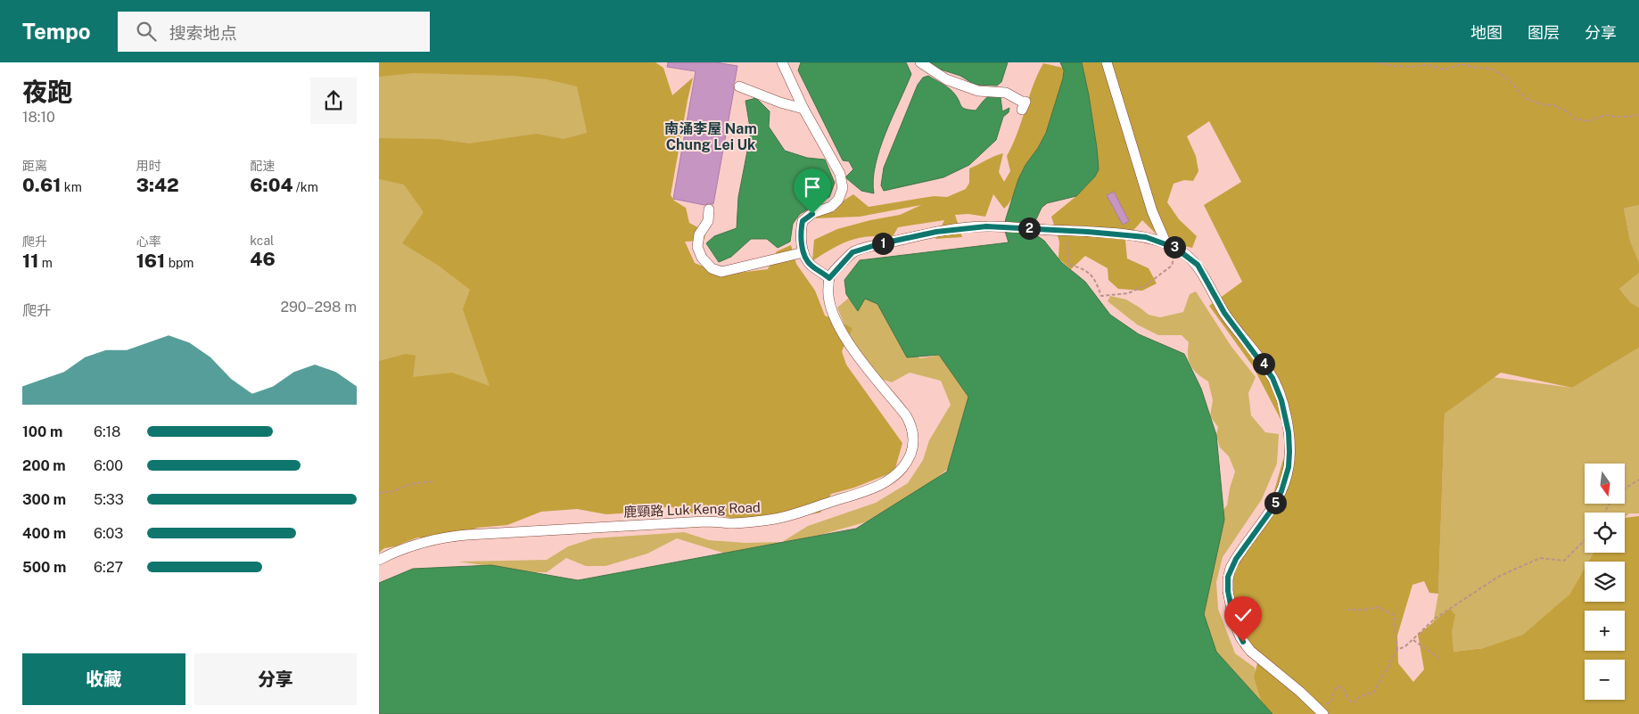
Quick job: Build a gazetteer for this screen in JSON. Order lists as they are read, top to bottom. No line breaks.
{"streets":{"street":["鹿頸路 Luk Keng Road"]},"districts":["南涌李屋 Nam Chung Lei Uk"],"north":"bottom","page":{"header":"Tempo","search":"搜索地点","nav":["地图","图层","分享"],"heading":["夜跑","18:10"],"stats":[["距离","0.61 km"],["用时","3:42"],["配速","6:04 /km"],["爬升","11 m"],["心率","161 bpm"],["kcal","46"]],"pins":["2","1","3","4","5"],"chart":["爬升","290–298 m"],"list":[{"name":"100 m","note":"6:18"},{"name":"200 m","note":"6:00"},{"name":"300 m","note":"5:33"},{"name":"400 m","note":"6:03"},{"name":"500 m","note":"6:27"}],"map_buttons":["+","−"],"buttons":["收藏","分享"]}}
